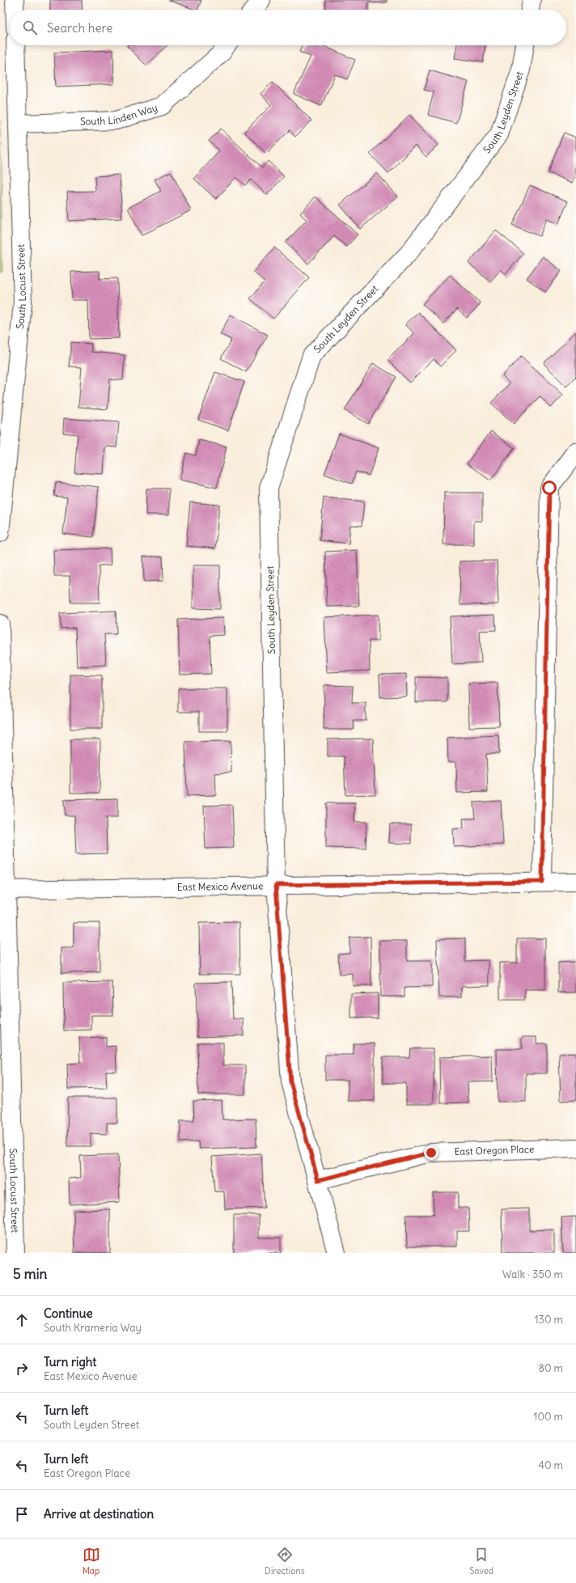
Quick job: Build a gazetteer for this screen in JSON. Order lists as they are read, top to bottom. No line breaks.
{"streets":{"street":["South Leyden Street","South Linden Way","South Locust Street","East Mexico Avenue","East Oregon Place"]},"crossings":[["South Leyden Street","East Mexico Avenue"],["South Leyden Street","East Oregon Place"],["South Linden Way","South Locust Street"],["South Locust Street","East Mexico Avenue"]],"page":{"search":"Search here","heading":["5 min","Walk · 350 m"],"list":[["Continue","South Krameria Way","130 m"],["Turn right","East Mexico Avenue","80 m"],["Turn left","South Leyden Street","100 m"],["Turn left","East Oregon Place","40 m"],"Arrive at destination"],"nav":["Map","Directions","Saved"]}}
